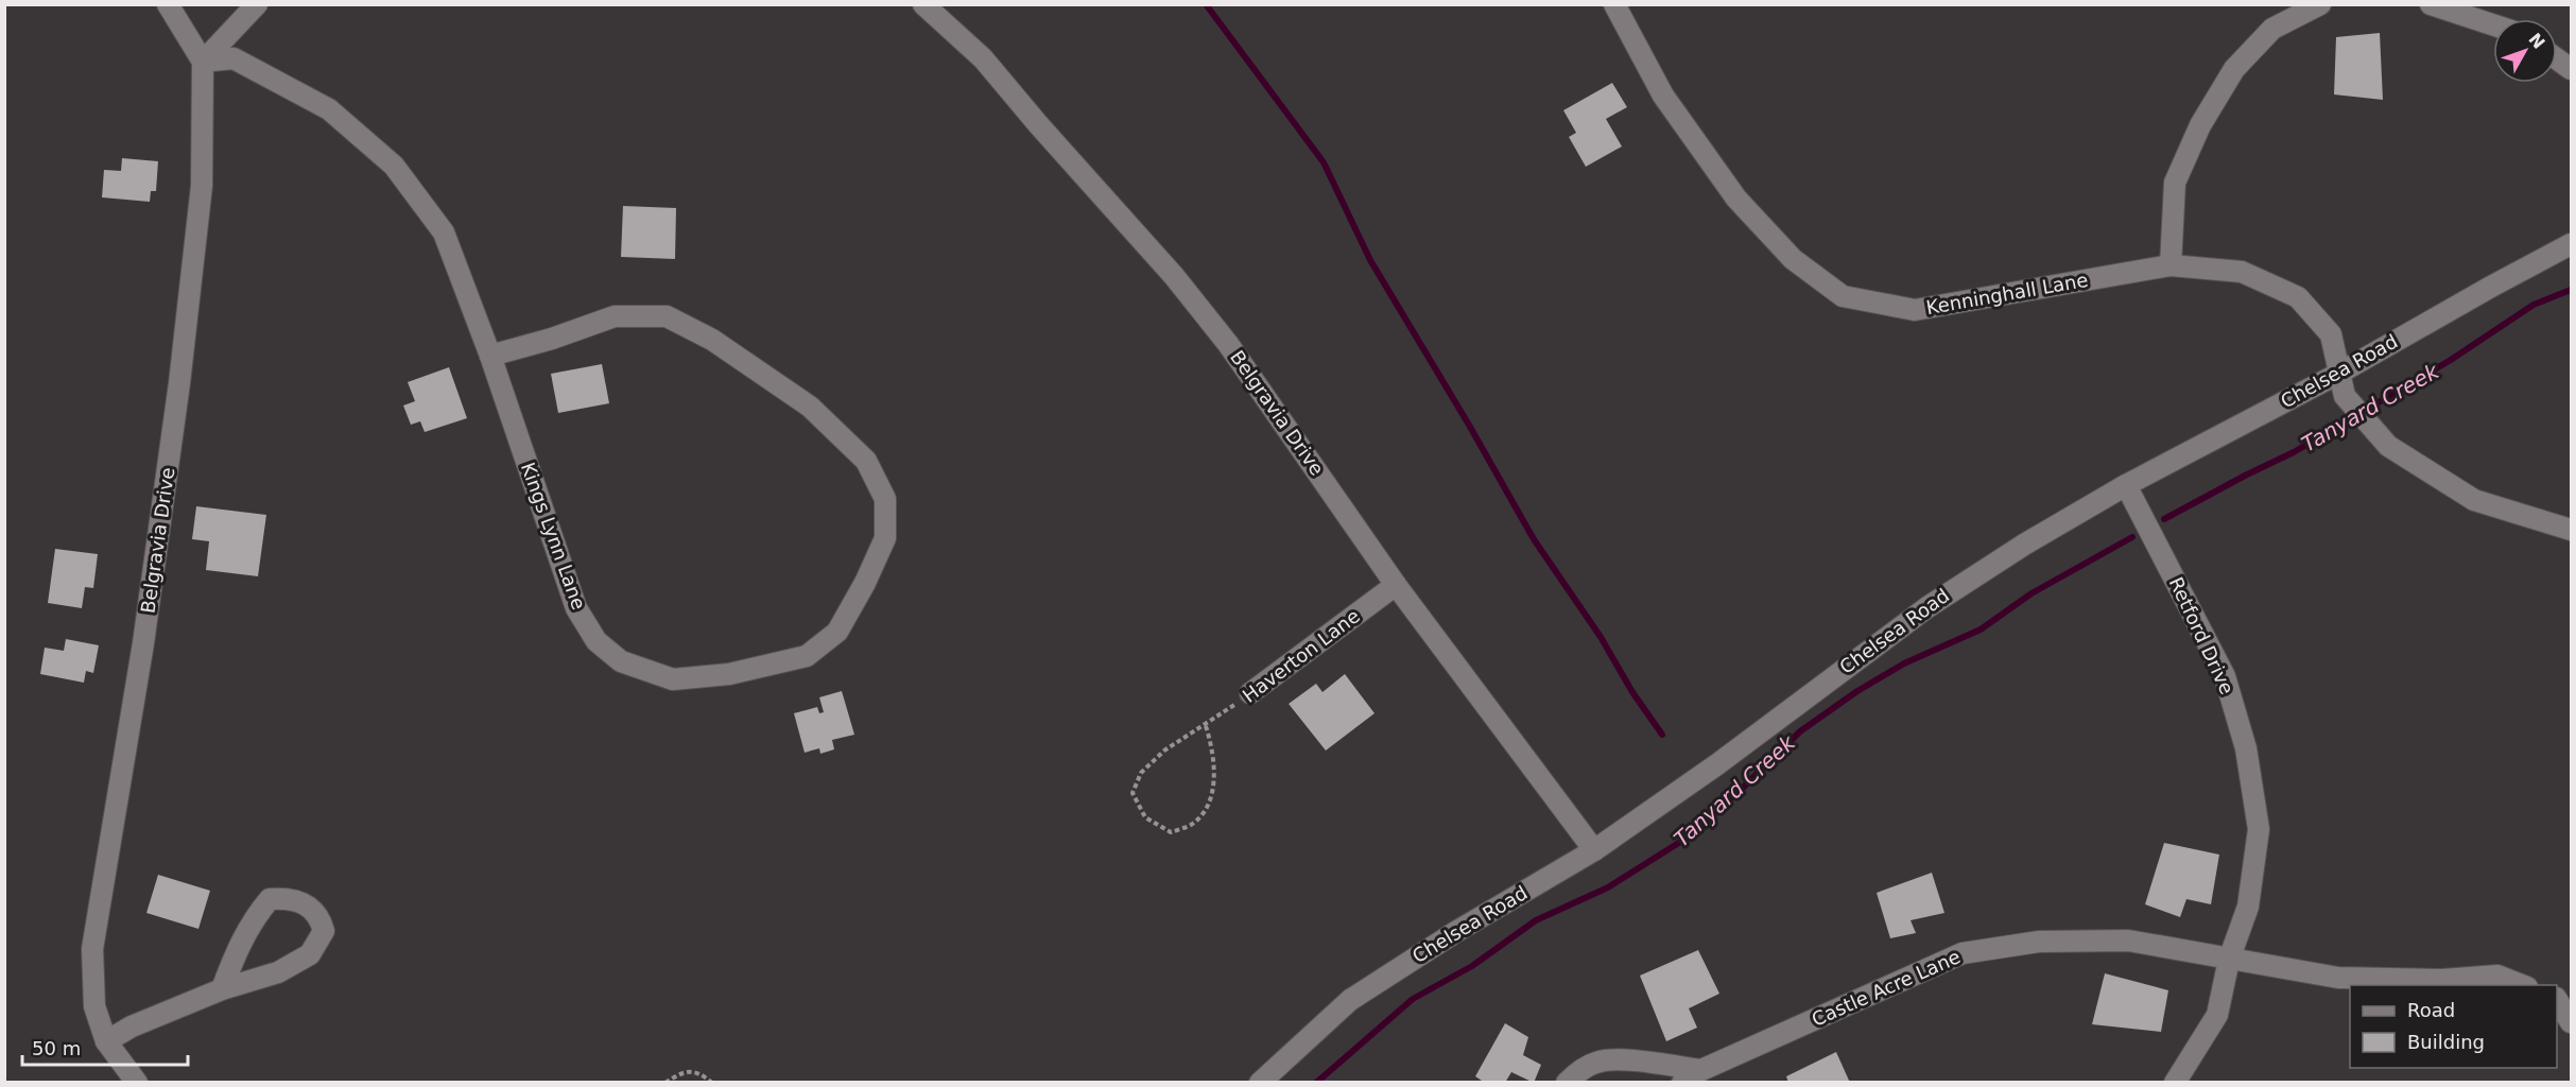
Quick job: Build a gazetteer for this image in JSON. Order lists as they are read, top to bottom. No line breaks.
{"streets":{"street":["Kenninghall Lane","Chelsea Road","Belgravia Drive","Kings Lynn Lane","Retford Drive","Haverton Lane","Castle Acre Lane"]},"crossings":[["Kenninghall Lane","Chelsea Road"],["Chelsea Road","Belgravia Drive"],["Chelsea Road","Retford Drive"],["Belgravia Drive","Kings Lynn Lane"],["Belgravia Drive","Haverton Lane"],["Retford Drive","Castle Acre Lane"]],"water":["Tanyard Creek"],"legend":["Road","Building"],"scale_bar":"50 m","north":"top right"}
